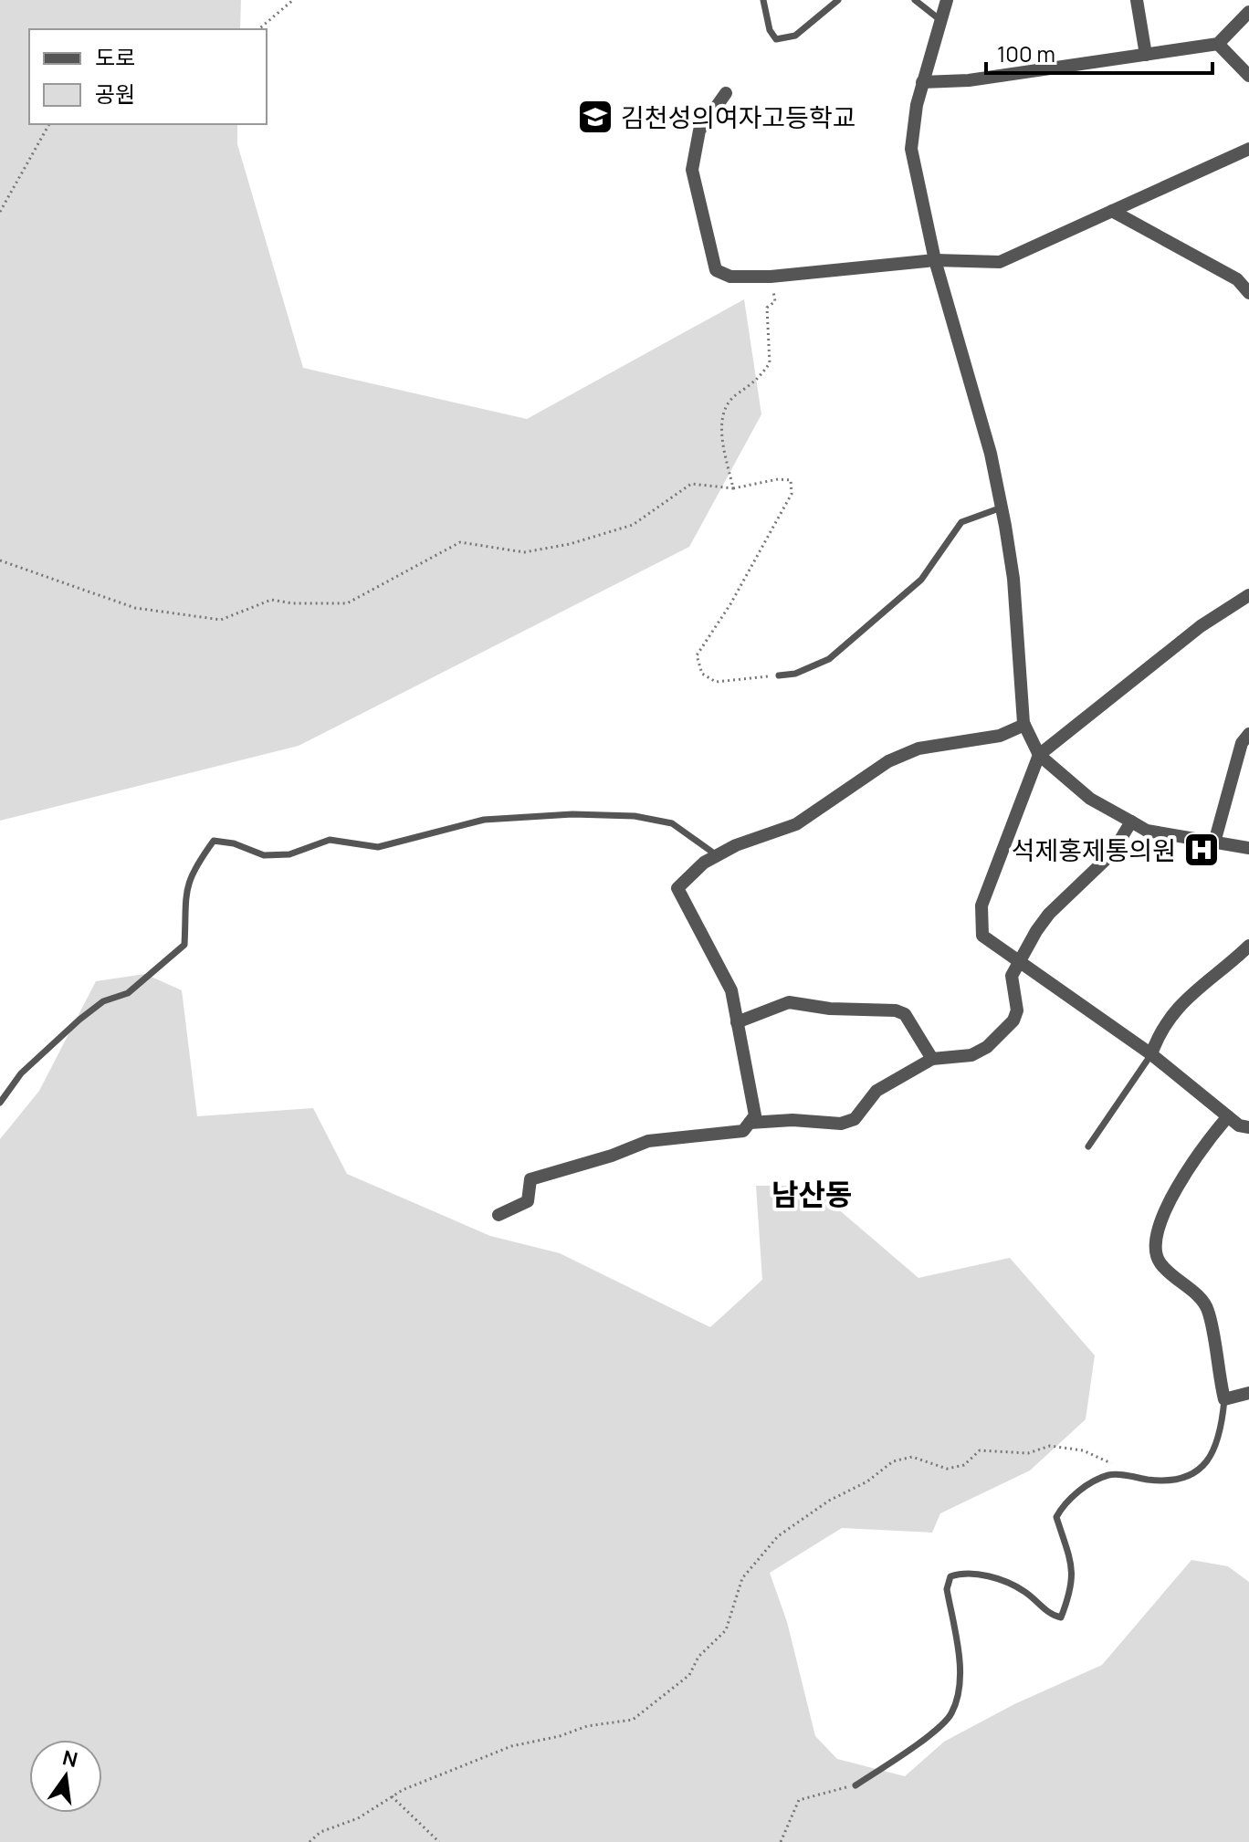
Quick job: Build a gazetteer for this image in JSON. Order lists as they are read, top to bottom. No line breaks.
{"districts":["남산동"],"places":{"school or university":["김천성의여자고등학교"],"hospital":["석제홍제통의원"]},"legend":["도로","공원"],"scale_bar":"100 m","north":"top"}
